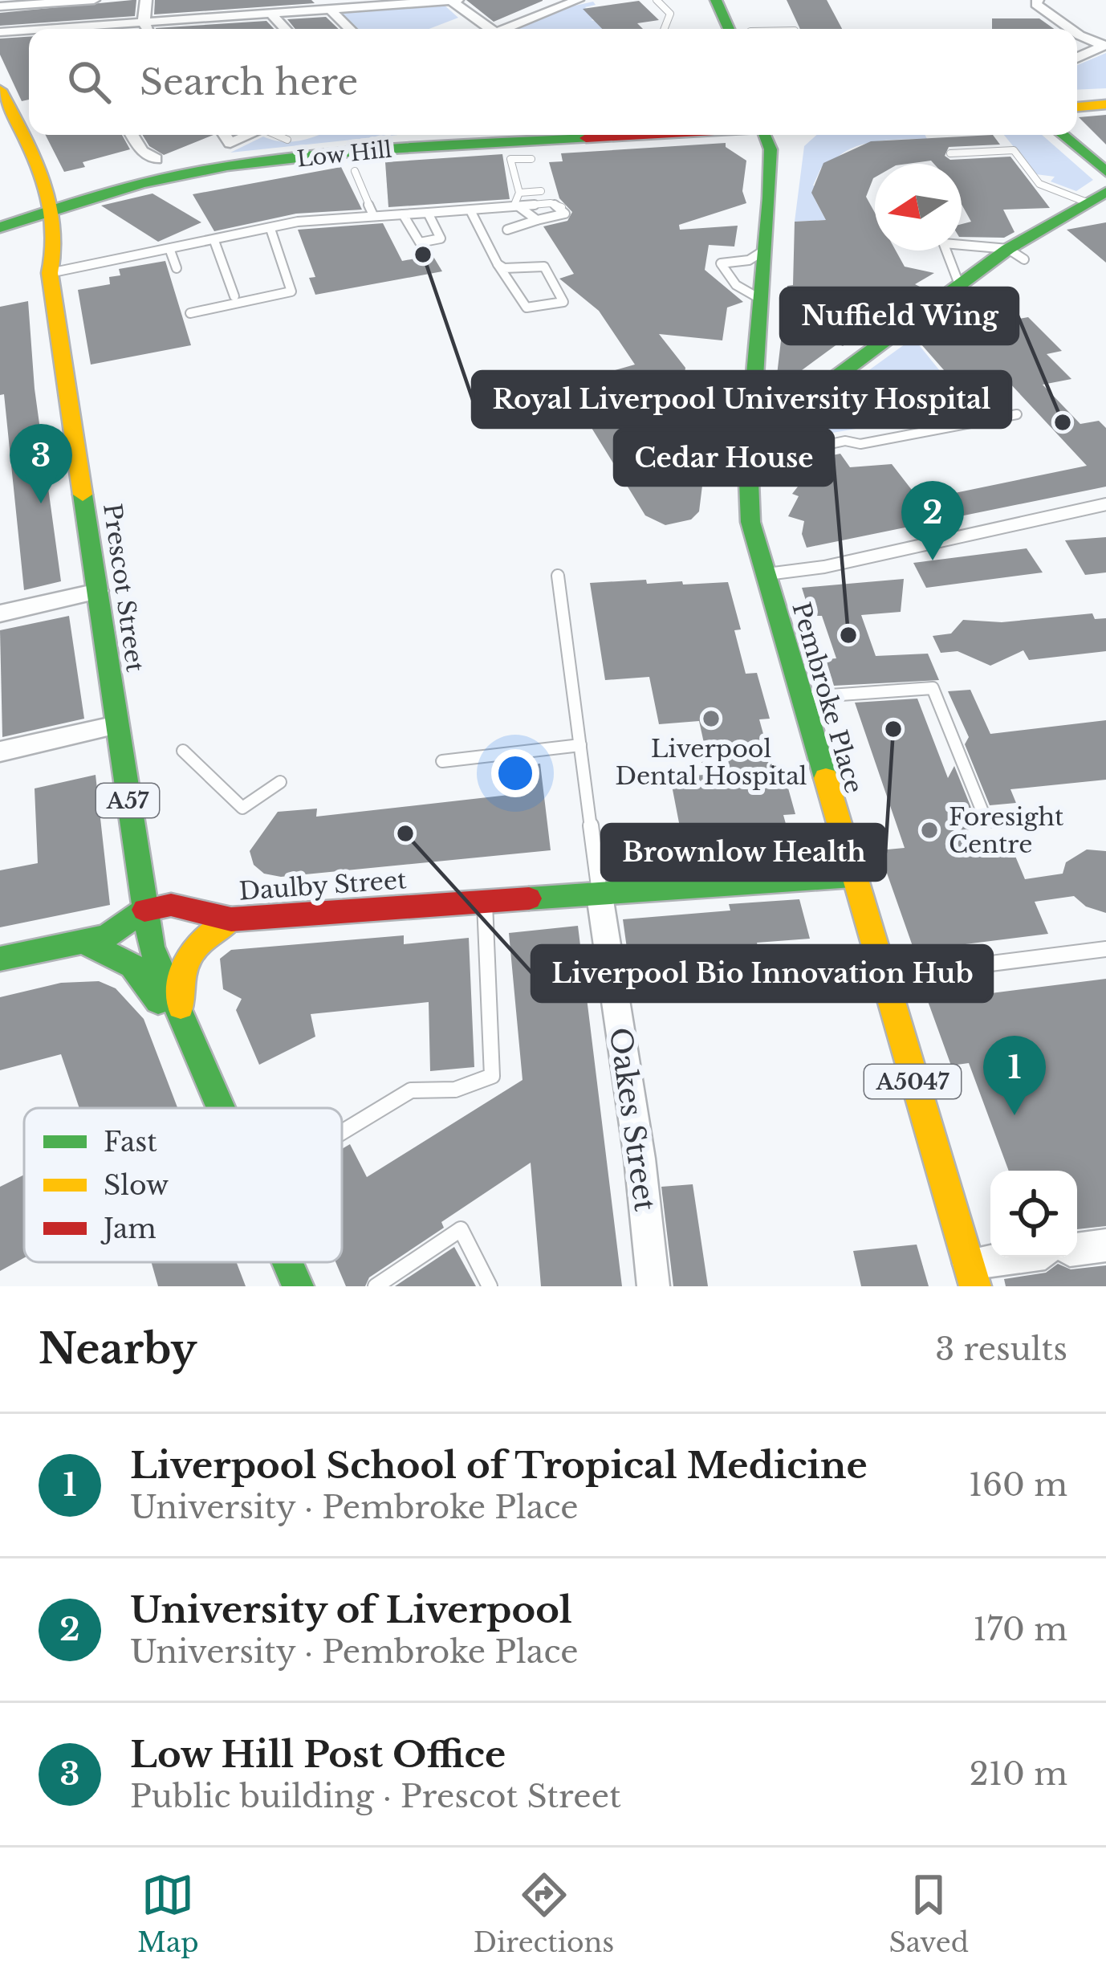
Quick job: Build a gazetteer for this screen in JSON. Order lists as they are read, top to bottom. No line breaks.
{"streets":{"main road":["Low Hill","Prescot Street","Pembroke Place","A57","Daulby Street","A5047"],"street":["Oakes Street"]},"crossings":[["Low Hill","Prescot Street"],["Low Hill","A57"],["Prescot Street","A57"],["Prescot Street","Daulby Street"],["Pembroke Place","Daulby Street"],["Pembroke Place","A5047"],["A57","Daulby Street"],["Daulby Street","Oakes Street"]],"places":["Royal Liverpool University Hospital","Nuffield Wing","Cedar House","Liverpool Dental Hospital","Brownlow Health","Foresight Centre","Liverpool Bio Innovation Hub"],"legend":["Fast","Slow","Jam"],"north":"left","page":{"search":"Search here","pins":["3","2","1"],"heading":["Nearby","3 results"],"list":[{"mark":"1","name":"Liverpool School of Tropical Medicine","note":"University · Pembroke Place","value":"160 m"},{"mark":"2","name":"University of Liverpool","note":"University · Pembroke Place","value":"170 m"},{"mark":"3","name":"Low Hill Post Office","note":"Public building · Prescot Street","value":"210 m"}],"nav":["Map","Directions","Saved"]}}
